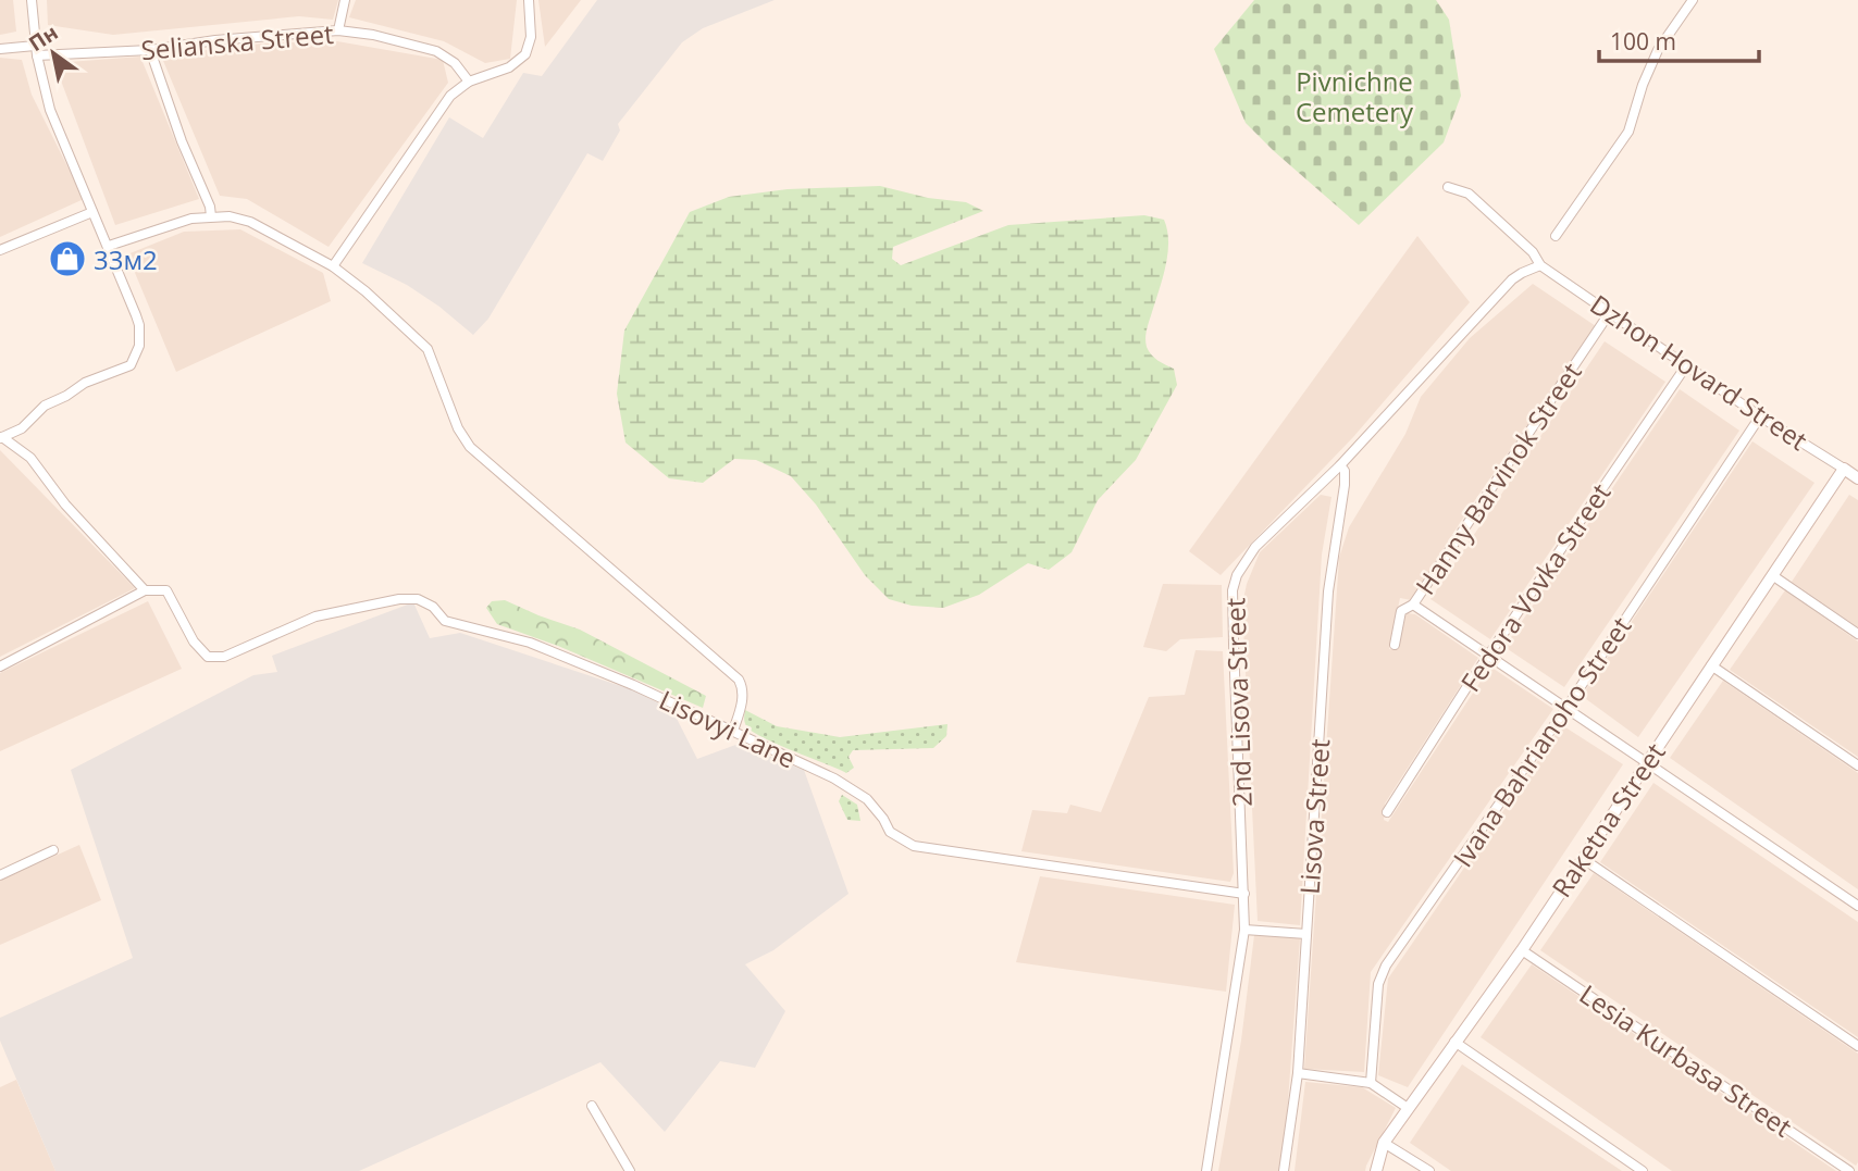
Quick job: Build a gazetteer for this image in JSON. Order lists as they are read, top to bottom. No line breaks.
{"streets":{"street":["Selianska Street","Dzhon Hovard Street","Hanny Barvinok Street","Fedora Vovka Street","2nd Lisova Street","Lisovyi Lane","Ivana Bahrianoho Street","Lisova Street","Raketna Street","Lesia Kurbasa Street"]},"crossings":[["Dzhon Hovard Street","Hanny Barvinok Street"],["Dzhon Hovard Street","Fedora Vovka Street"],["Dzhon Hovard Street","2nd Lisova Street"],["Dzhon Hovard Street","Ivana Bahrianoho Street"],["Dzhon Hovard Street","Raketna Street"],["2nd Lisova Street","Lisovyi Lane"],["2nd Lisova Street","Lisova Street"],["Raketna Street","Lesia Kurbasa Street"]],"parks":["Pivnichne Cemetery"],"places":{"shop":["33м2"]},"scale_bar":"100 m","north":"top left"}
